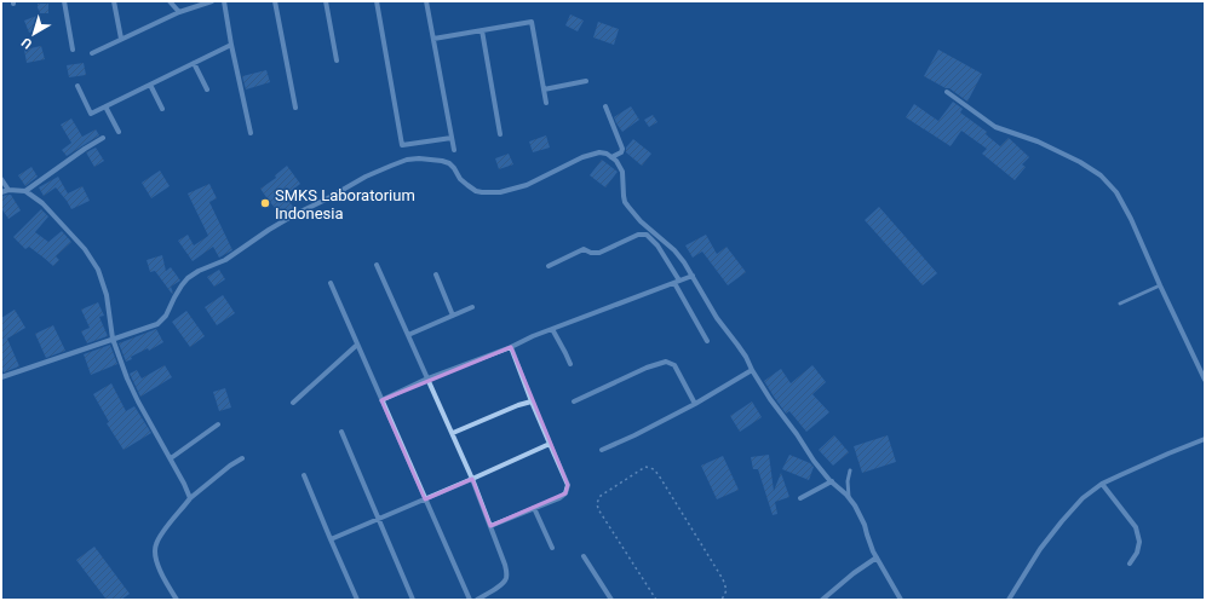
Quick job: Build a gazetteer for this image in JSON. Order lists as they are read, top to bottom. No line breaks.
{"places":["SMKS Laboratorium Indonesia"],"north":"bottom left"}
